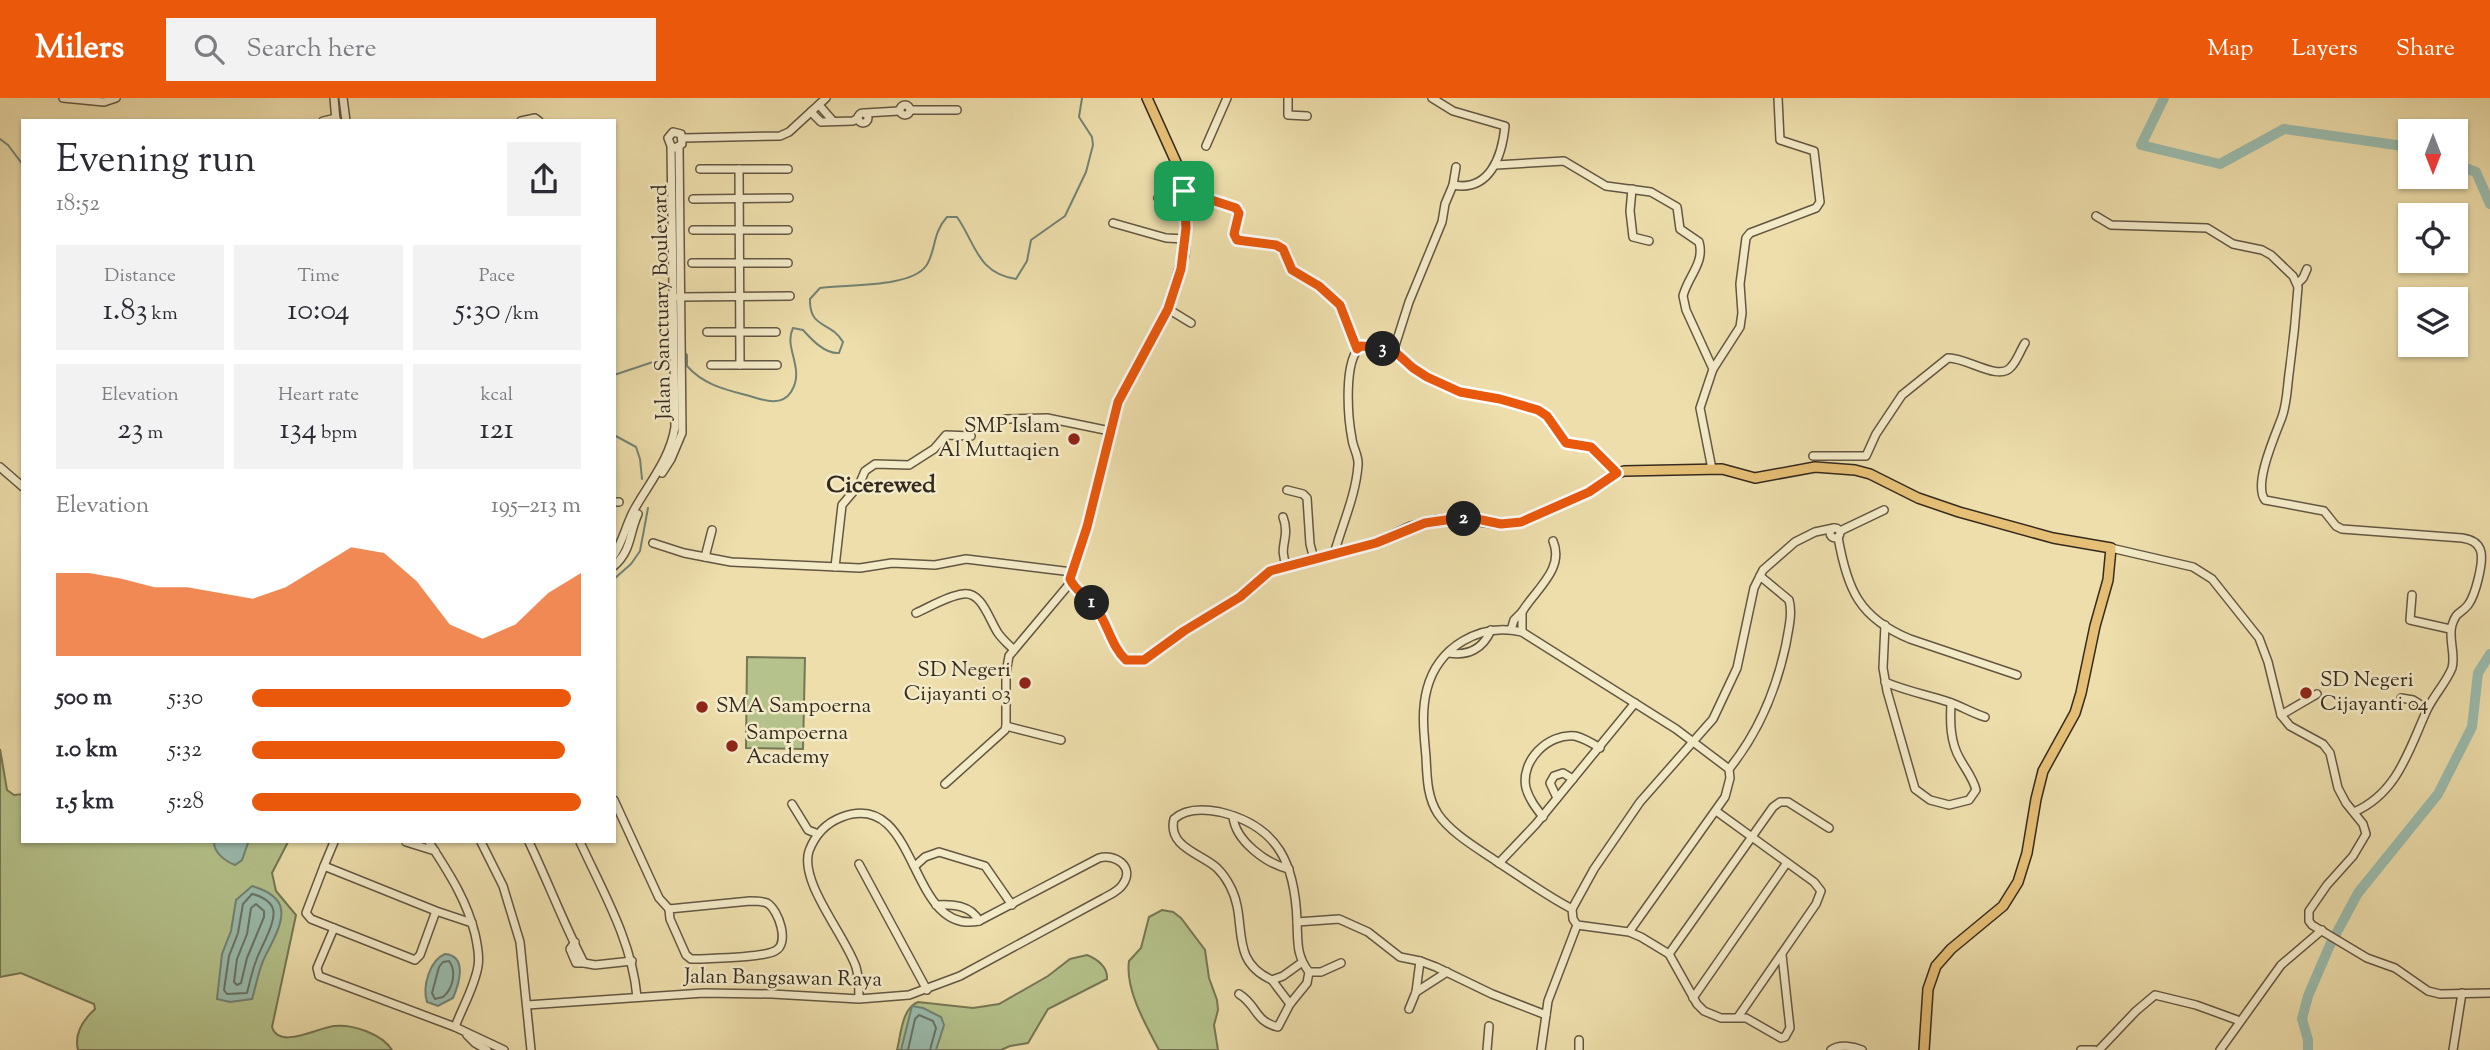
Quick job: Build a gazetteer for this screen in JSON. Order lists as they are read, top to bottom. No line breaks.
{"streets":{"street":["Jalan Sanctuary Boulevard","Jalan Bangsawan Raya"]},"districts":["Cicerewed"],"places":["SMP Islam Al Muttaqien","SD Negeri Cijayanti 03","SD Negeri Cijayanti 04","SMA Sampoerna","Sampoerna Academy"],"north":"bottom","page":{"header":"Milers","search":"Search here","nav":["Map","Layers","Share"],"heading":["Evening run","18:52"],"stats":[["Distance","1.83 km"],["Time","10:04"],["Pace","5:30 /km"],["Elevation","23 m"],["Heart rate","134 bpm"],["kcal","121"]],"pins":["3","2","1"],"chart":["Elevation","195–213 m"],"list":[{"name":"500 m","note":"5:30"},{"name":"1.0 km","note":"5:32"},{"name":"1.5 km","note":"5:28"}]}}
